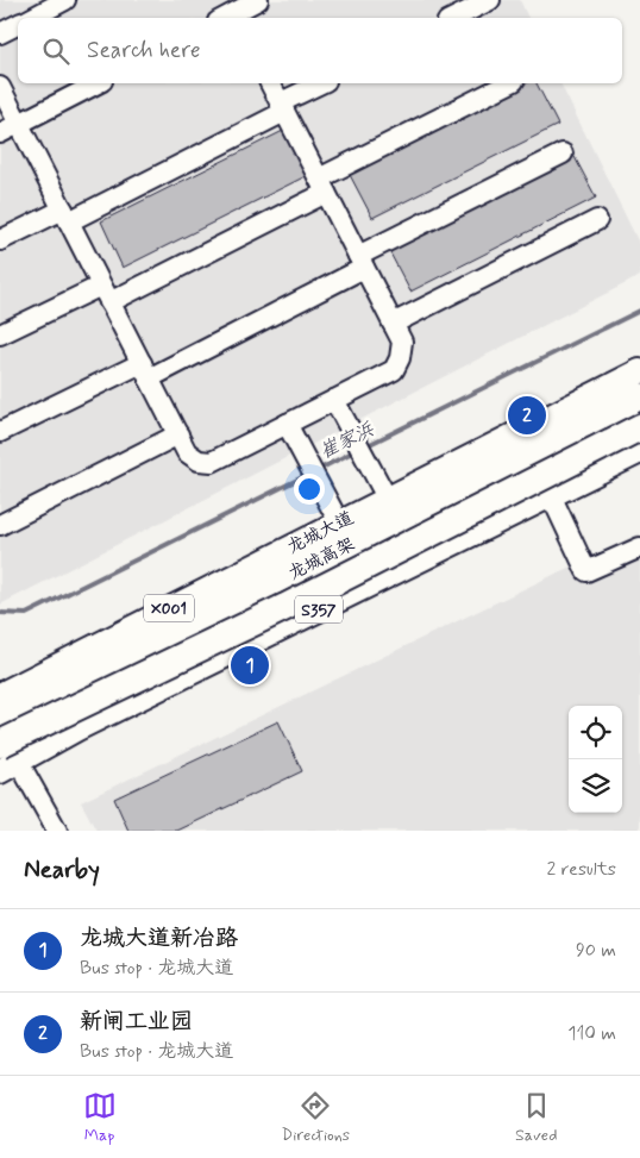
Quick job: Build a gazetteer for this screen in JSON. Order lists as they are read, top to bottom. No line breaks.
{"streets":{"highway":["龙城高架"],"main road":["龙城大道","X001","S357"]},"crossings":[["龙城高架","S357"]],"water":["崔家浜"],"page":{"search":"Search here","pins":["2","1"],"heading":["Nearby","2 results"],"list":[{"mark":"1","name":"龙城大道新冶路","note":"Bus stop · 龙城大道","value":"90 m"},{"mark":"2","name":"新闸工业园","note":"Bus stop · 龙城大道","value":"110 m"}],"nav":["Map","Directions","Saved"]}}
